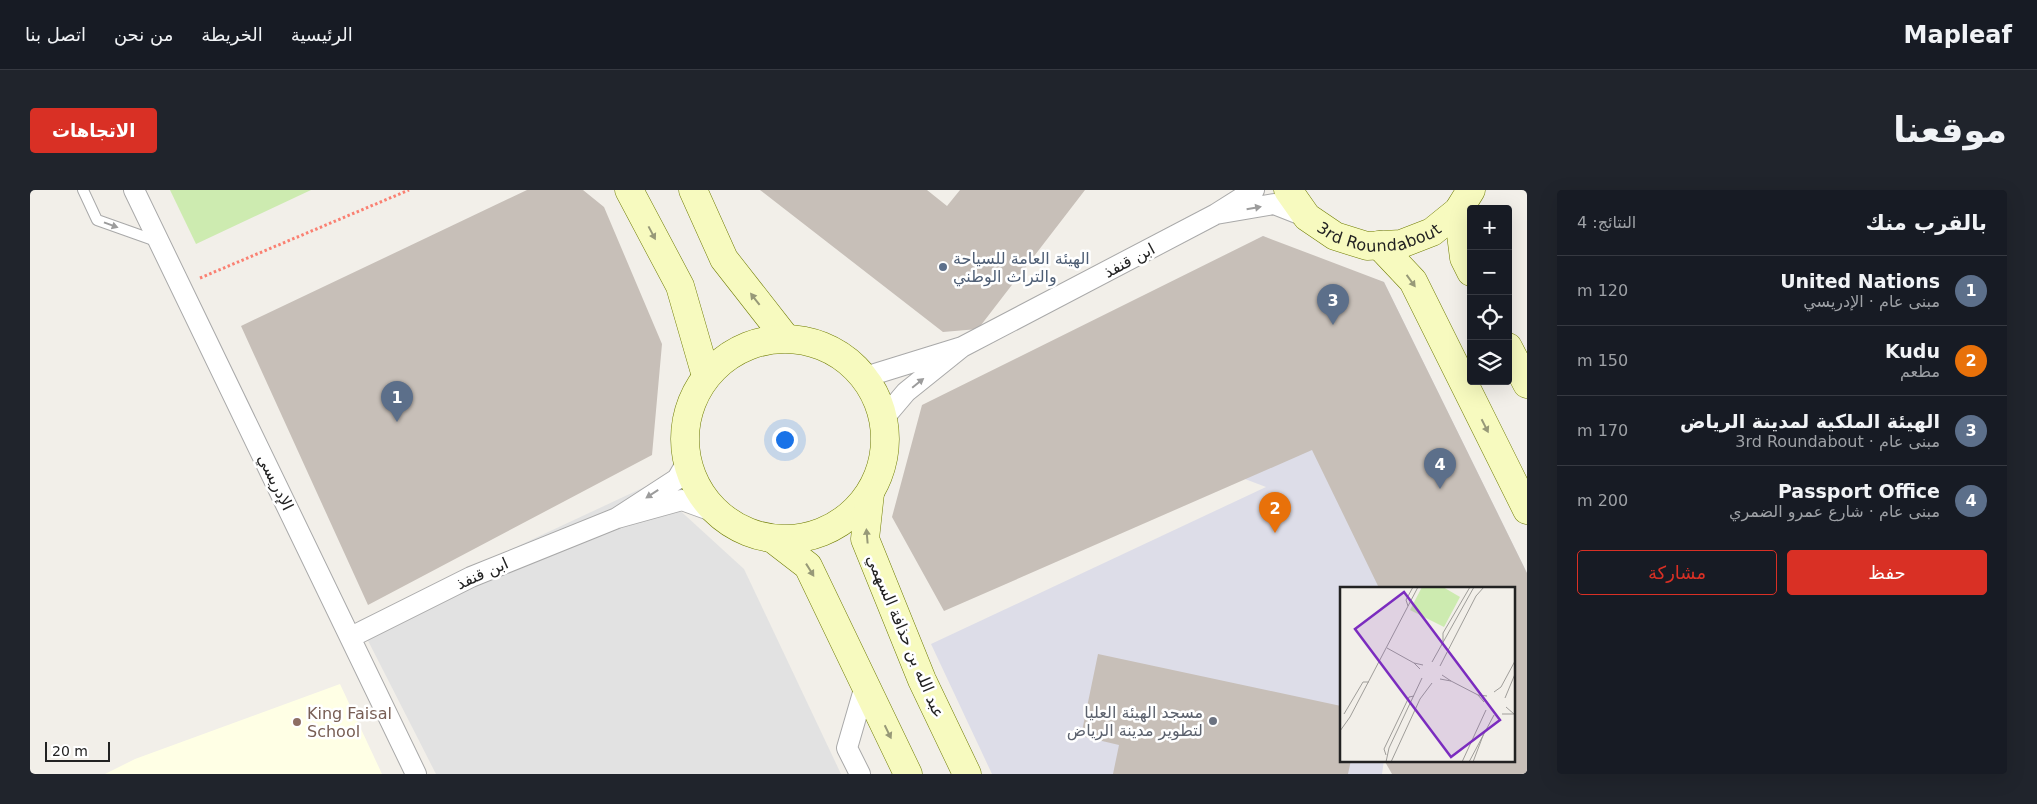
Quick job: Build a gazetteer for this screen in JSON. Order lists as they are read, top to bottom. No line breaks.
{"streets":{"street":["3rd Roundabout","ابن قنفذ","الإدريسي","عبد الله بن حذافة السهمي"]},"crossings":[["ابن قنفذ","الإدريسي"]],"places":["الهيئة العامة للسياحة والتراث الوطني","مسجد الهيئة العليا لتطوير مدينة الرياض","King Faisal School"],"scale_bar":"20 m","page":{"header":"Mapleaf","nav":["الرئيسية","الخريطة","من نحن","اتصل بنا"],"buttons":["الاتجاهات",["حفظ","مشاركة"]],"title":"موقعنا","heading":["بالقرب منك","النتائج: 4"],"map_buttons":["+","−"],"list":[{"mark":"1","name":"United Nations","note":"مبنى عام · الإدريسي","value":"120 m"},{"mark":"2","name":"Kudu","note":"مطعم","value":"150 m"},{"mark":"3","name":"الهيئة الملكية لمدينة الرياض","note":"مبنى عام · 3rd Roundabout","value":"170 m"},{"mark":"4","name":"Passport Office","note":"مبنى عام · شارع عمرو الضمري","value":"200 m"}],"pins":["3","1","4","2"],"scale":"20 m"}}
